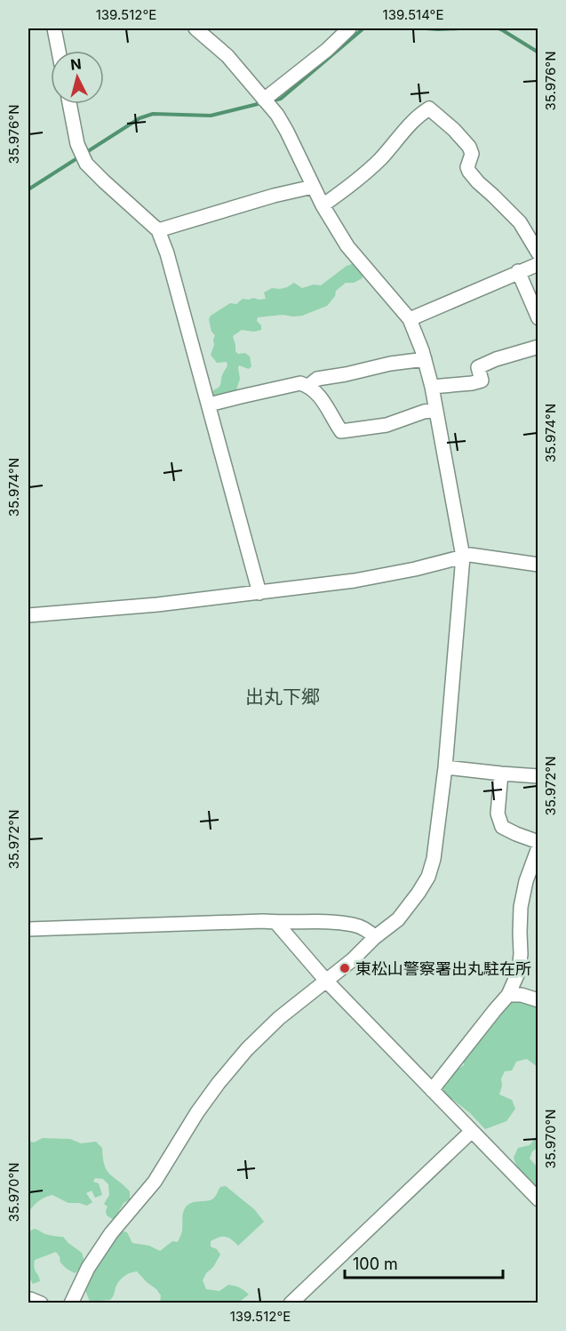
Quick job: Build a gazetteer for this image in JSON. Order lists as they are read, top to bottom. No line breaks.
{"districts":["出丸下郷"],"places":["東松山警察署出丸駐在所"],"scale_bar":"100 m","north":"top","coordinates":["139.512°E","139.514°E","35.976°N","35.974°N","35.972°N","35.970°N"]}
